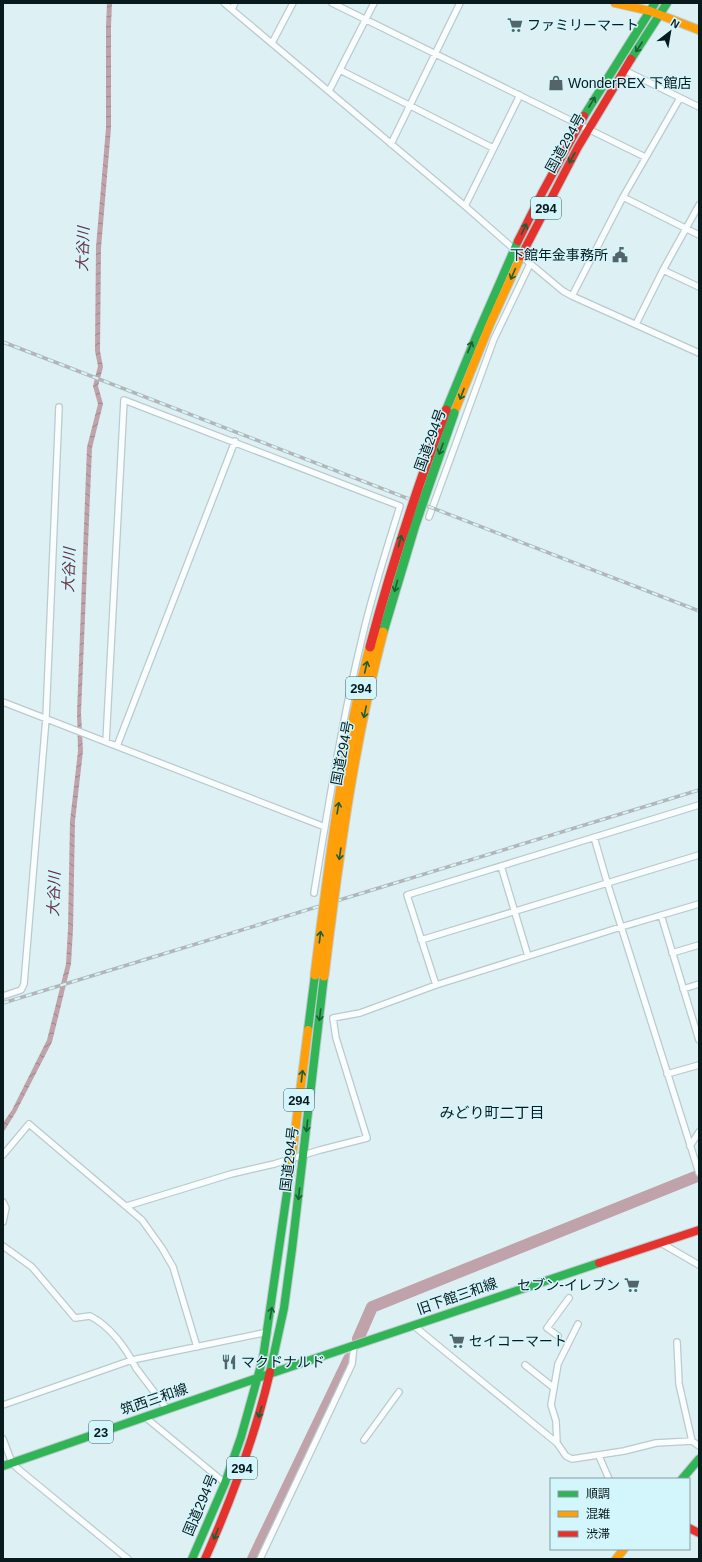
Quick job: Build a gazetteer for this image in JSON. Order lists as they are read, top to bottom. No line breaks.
{"streets":{"main road":["国道294号","294","旧下館三和線","筑西三和線","23"]},"crossings":[["国道294号","旧下館三和線"],["国道294号","筑西三和線"],["旧下館三和線","筑西三和線"]],"districts":["みどり町二丁目"],"water":["大谷川"],"places":{"supermarket":["ファミリーマート","セブン-イレブン","セイコーマート"],"shop":["WonderREX 下館店"],"public building":["下館年金事務所"],"restaurant":["マクドナルド"]},"legend":["順調","混雑","渋滞"],"north":"top right"}
